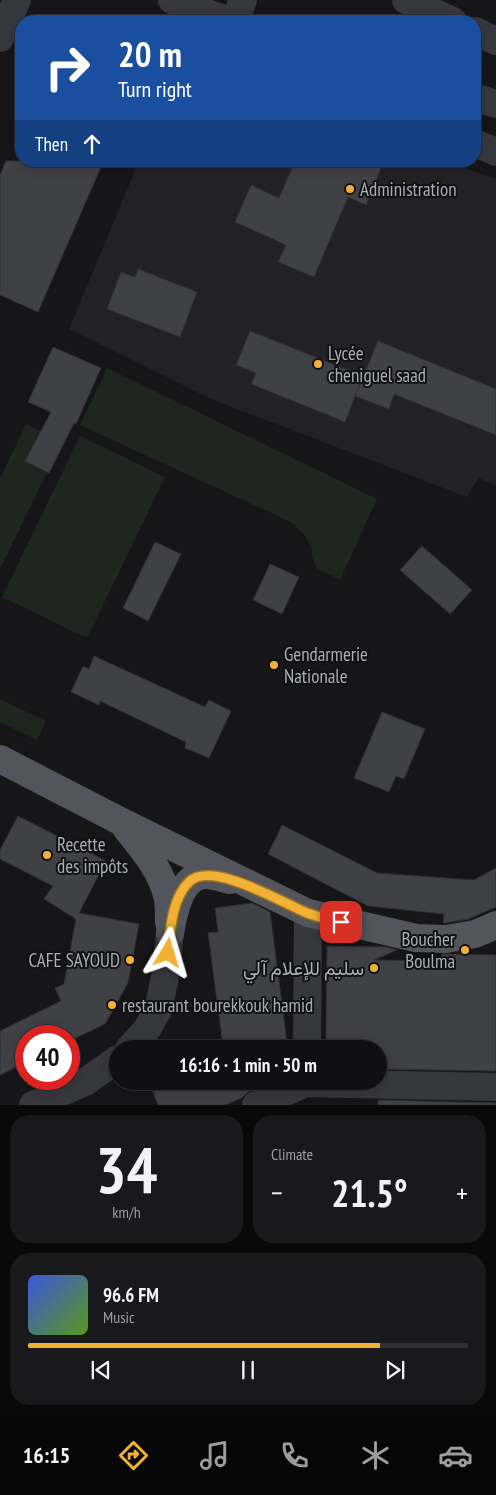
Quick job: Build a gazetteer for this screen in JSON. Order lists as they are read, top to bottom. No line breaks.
{"places":["Administration","Lycée cheniguel saad","Gendarmerie Nationale","Recette des impôts","Boucher Boulma","CAFE SAYOUD","سليم للإعلام آلي","restaurant bourekkouk hamid"],"page":{"turn":["20 m","Turn right"],"then":"Then","limit":"40","trip":"16:16 · 1 min · 50 m","tile":[["34","km/h"],"Climate"],"heat":["−","21.5°","+"],"song":["96.6 FM","Music"],"tabs":"16:15"}}
